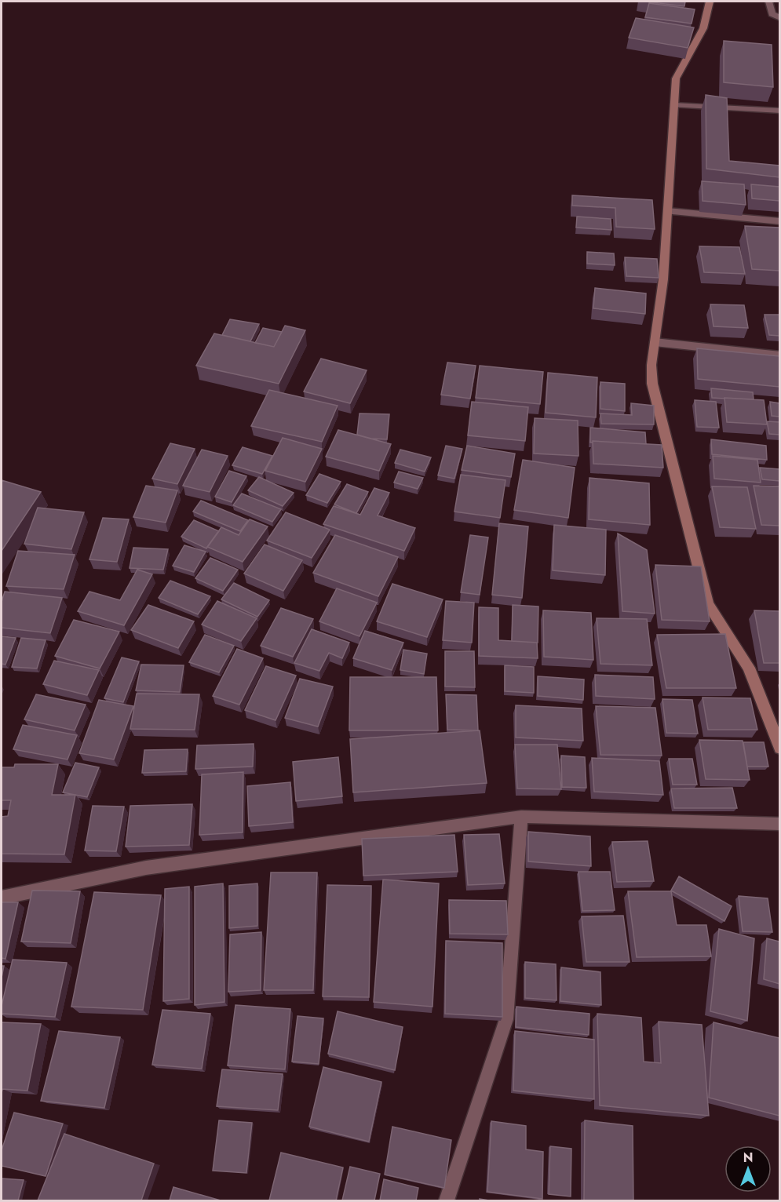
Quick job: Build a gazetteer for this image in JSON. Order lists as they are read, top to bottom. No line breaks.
{"north":"top"}
